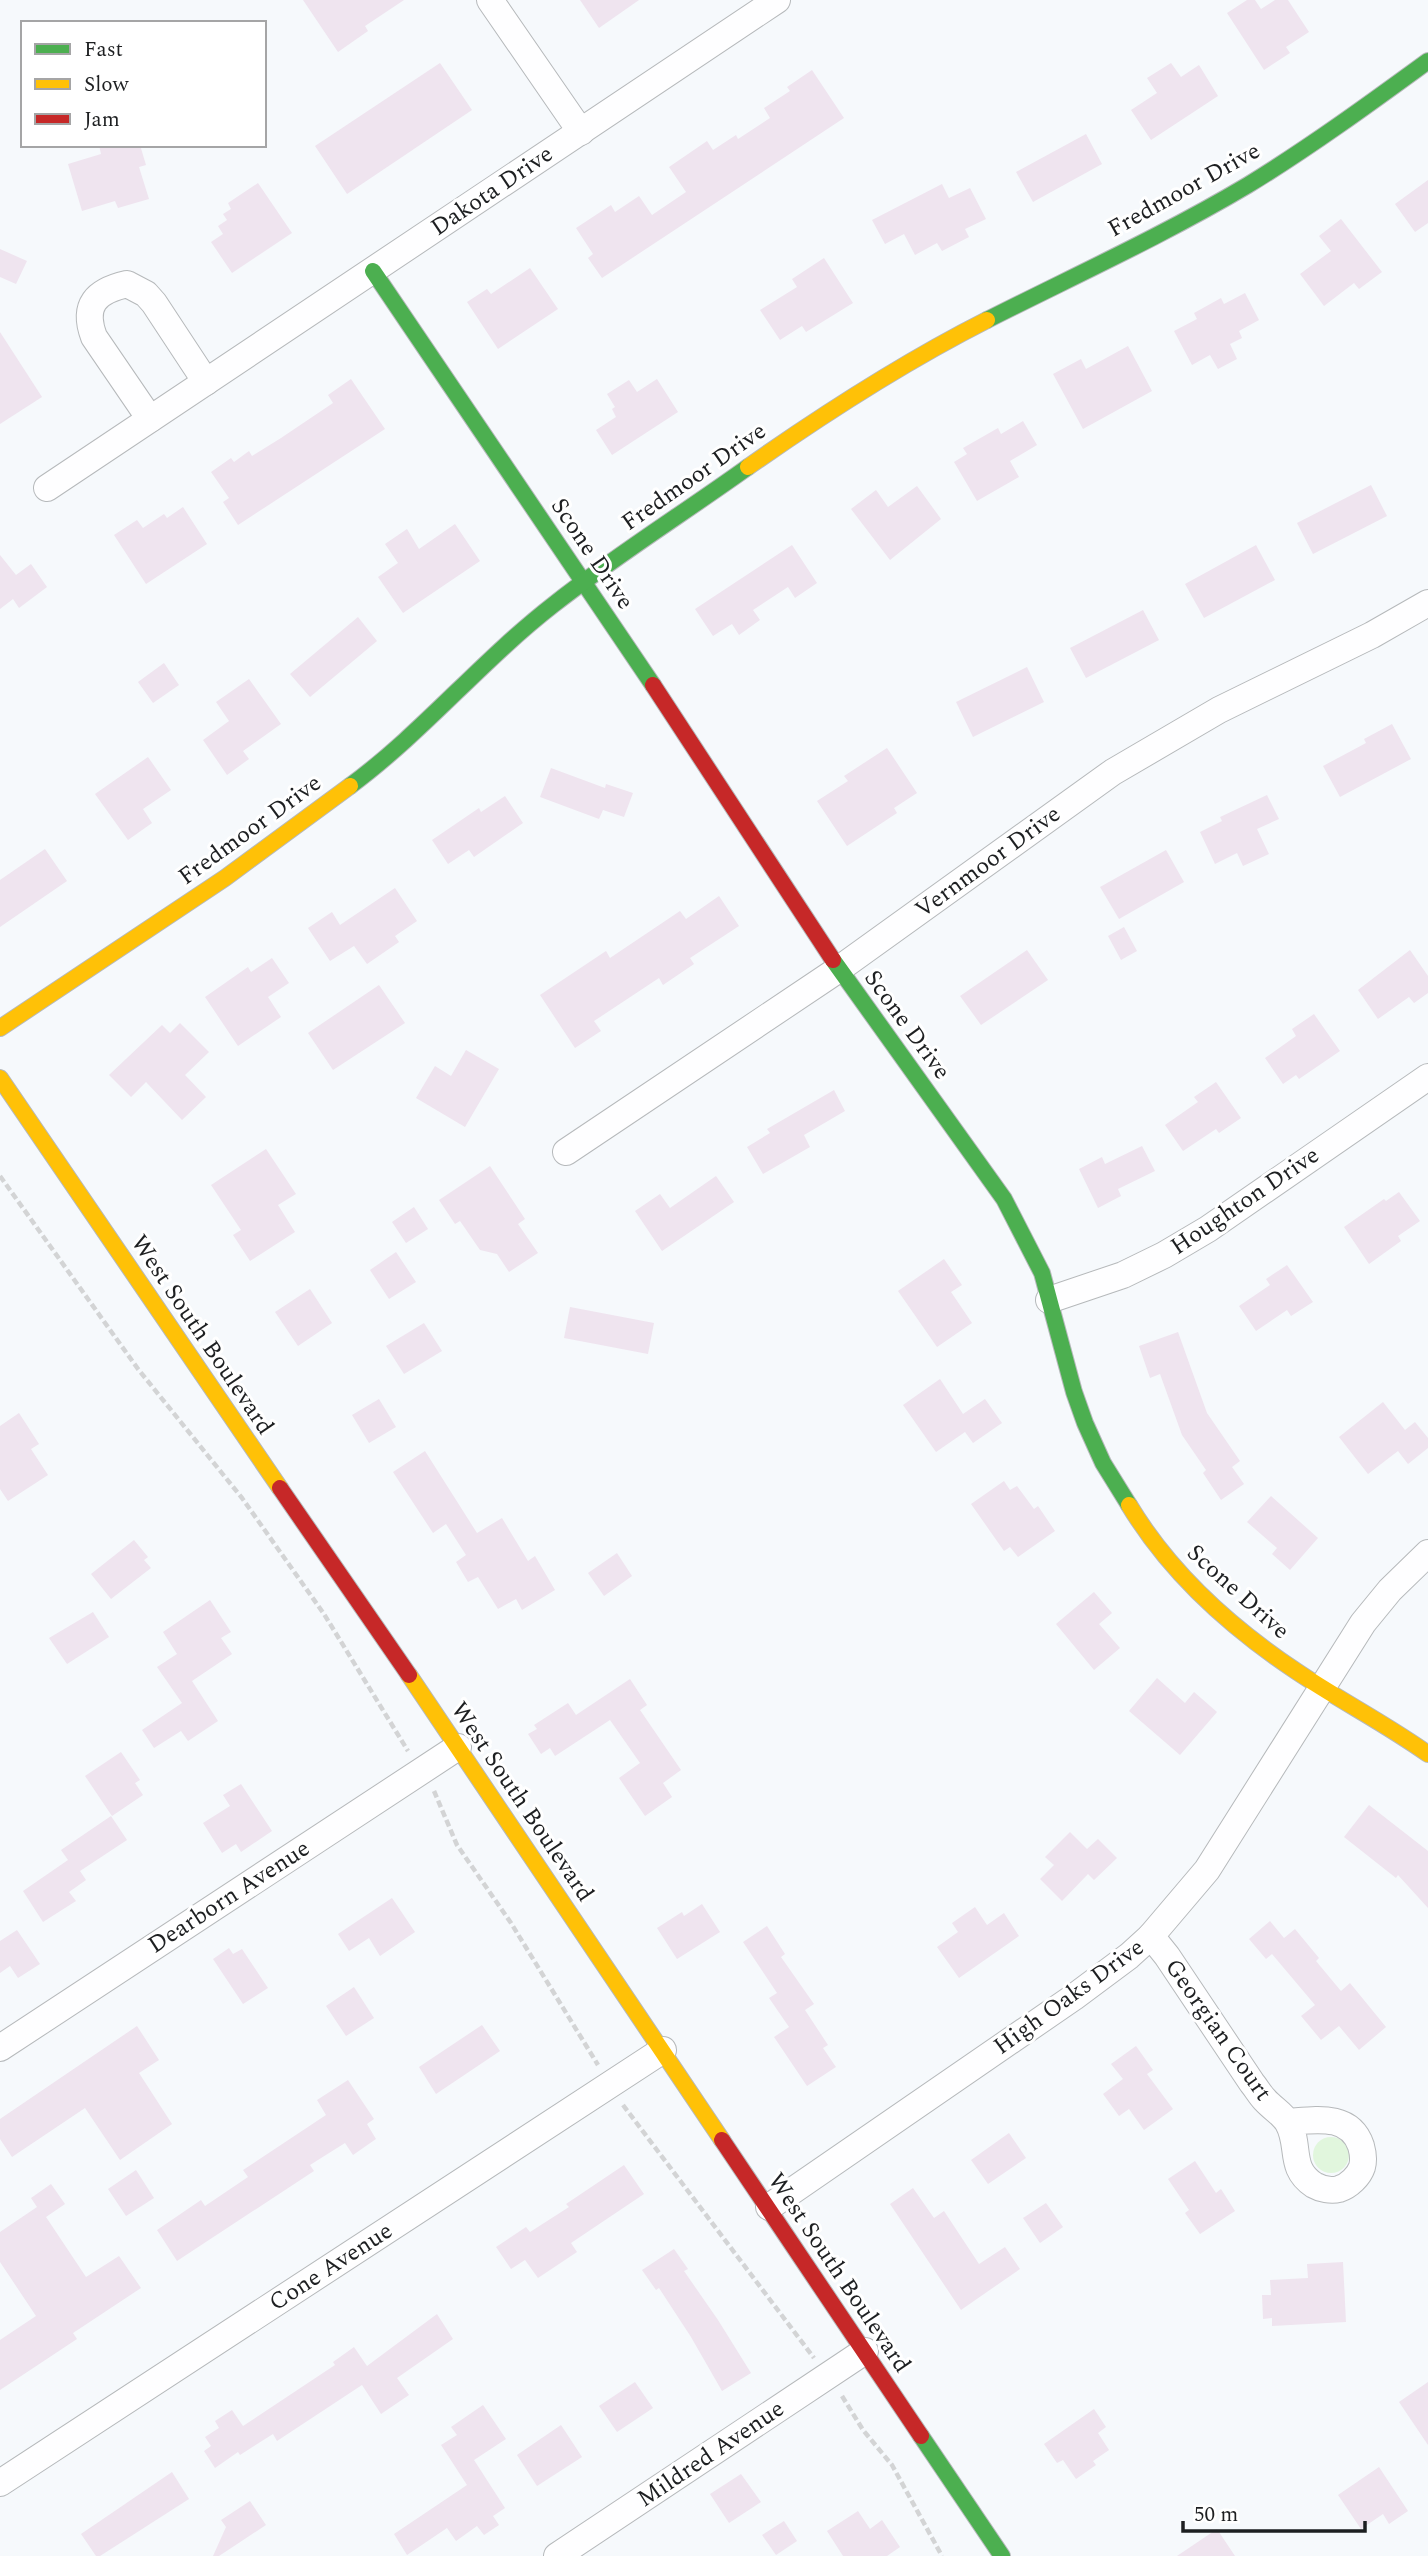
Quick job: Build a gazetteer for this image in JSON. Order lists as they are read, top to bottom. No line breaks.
{"streets":{"street":["Fredmoor Drive","Dakota Drive","Scone Drive","Vernmoor Drive","Houghton Drive","West South Boulevard","Dearborn Avenue","High Oaks Drive","Georgian Court","Cone Avenue","Mildred Avenue"]},"crossings":[["Fredmoor Drive","Scone Drive"],["Dakota Drive","Scone Drive"],["Scone Drive","Vernmoor Drive"],["Scone Drive","Houghton Drive"],["Scone Drive","High Oaks Drive"],["West South Boulevard","Dearborn Avenue"],["West South Boulevard","High Oaks Drive"],["West South Boulevard","Cone Avenue"],["West South Boulevard","Mildred Avenue"],["High Oaks Drive","Georgian Court"]],"legend":["Fast","Slow","Jam"],"scale_bar":"50 m"}
